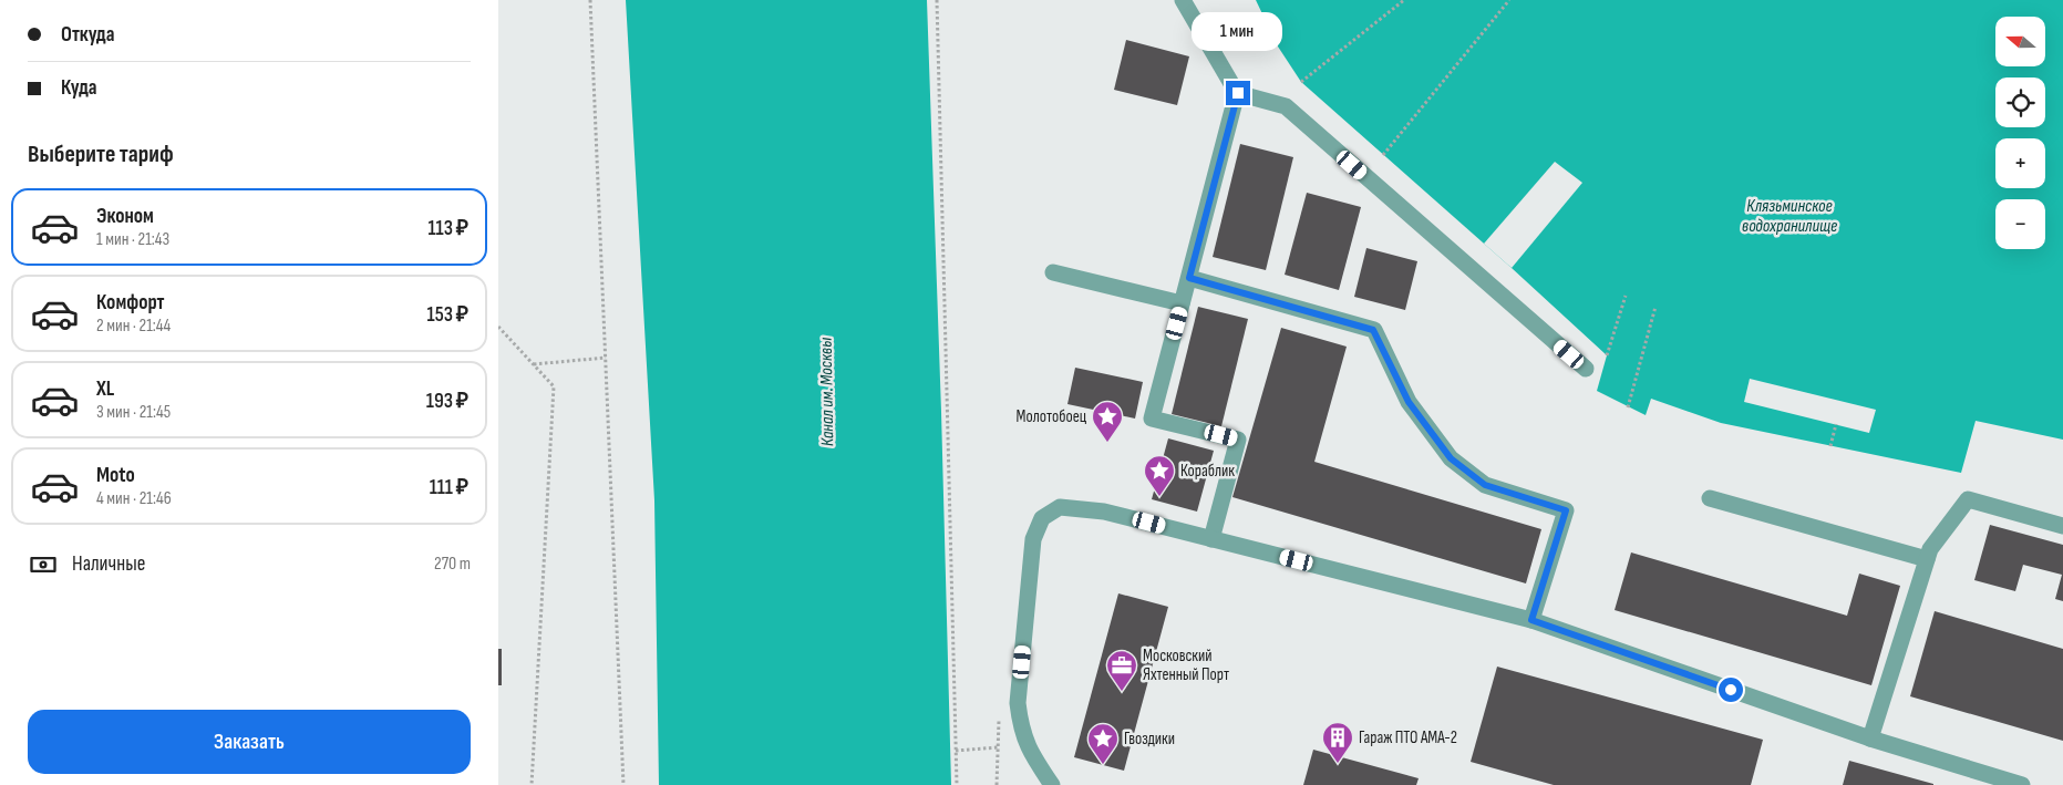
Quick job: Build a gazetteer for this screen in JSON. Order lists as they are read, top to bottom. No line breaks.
{"water":["Клязьминское водохранилище","Канал им. Москвы"],"places":{"place":["Молотобоец","Кораблик","Гвоздики"],"office":["Московский Яхтенный Порт"],"building":["Гараж ПТО АМА-2"]},"north":"left","page":{"banner":["Откуда","Куда"],"bubble":"1 мин","map_buttons":["+","−"],"heading":"Выберите тариф","list":[{"name":"Эконом","note":"1 мин · 21:43","value":"113 ₽"},{"name":"Комфорт","note":"2 мин · 21:44","value":"153 ₽"},{"name":"XL","note":"3 мин · 21:45","value":"193 ₽"},{"name":"Moto","note":"4 мин · 21:46","value":"111 ₽"}],"pay":["Наличные","270 m"],"buttons":"Заказать"}}
